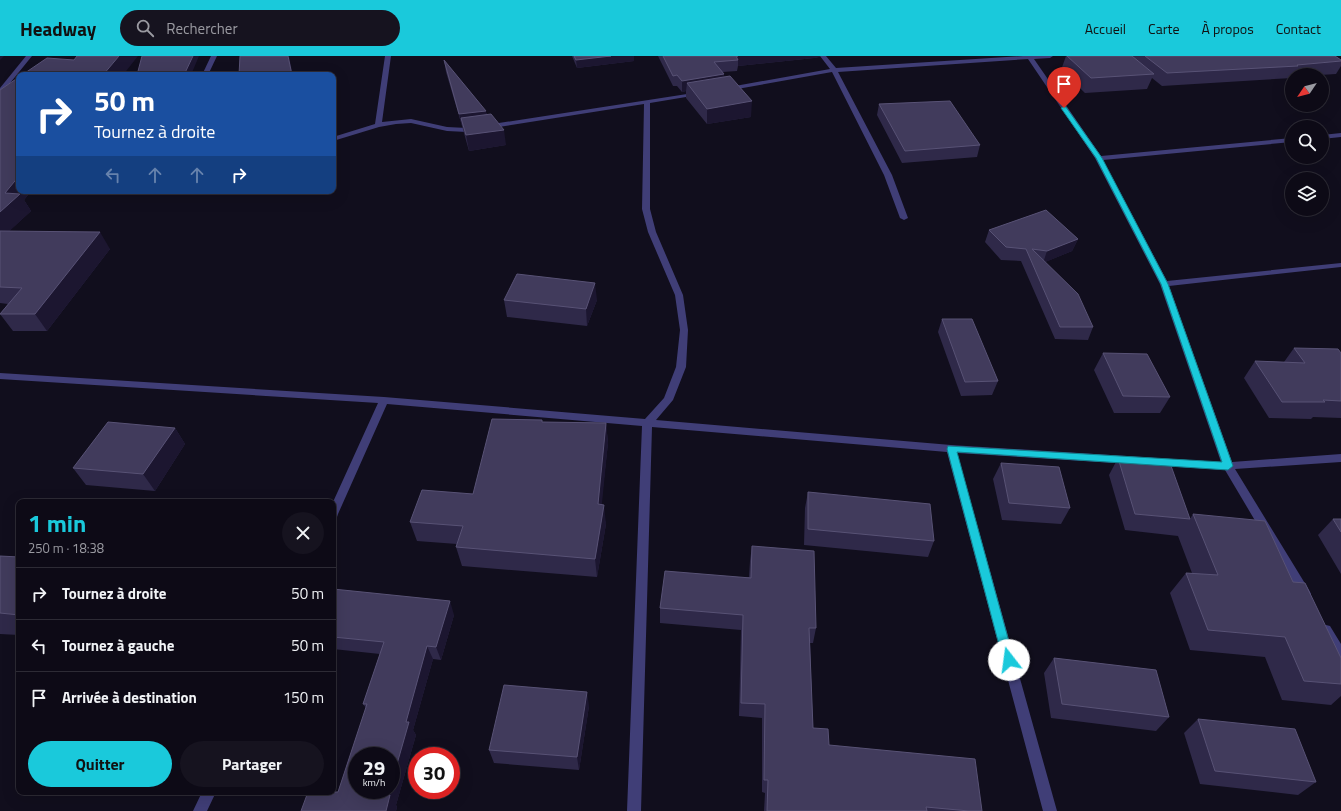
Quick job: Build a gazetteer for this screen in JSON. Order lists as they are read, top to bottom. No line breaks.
{"north":"bottom left","page":{"header":"Headway","search":"Rechercher","nav":["Accueil","Carte","À propos","Contact"],"turn":["50 m","Tournez à droite"],"heading":["1 min","250 m · 18:38"],"list":[{"name":"Tournez à droite","value":"50 m"},{"name":"Tournez à gauche","value":"50 m"},{"name":"Arrivée à destination","value":"150 m"}],"buttons":["Quitter","Partager"],"speed":"29 km/h","limit":"30"}}
